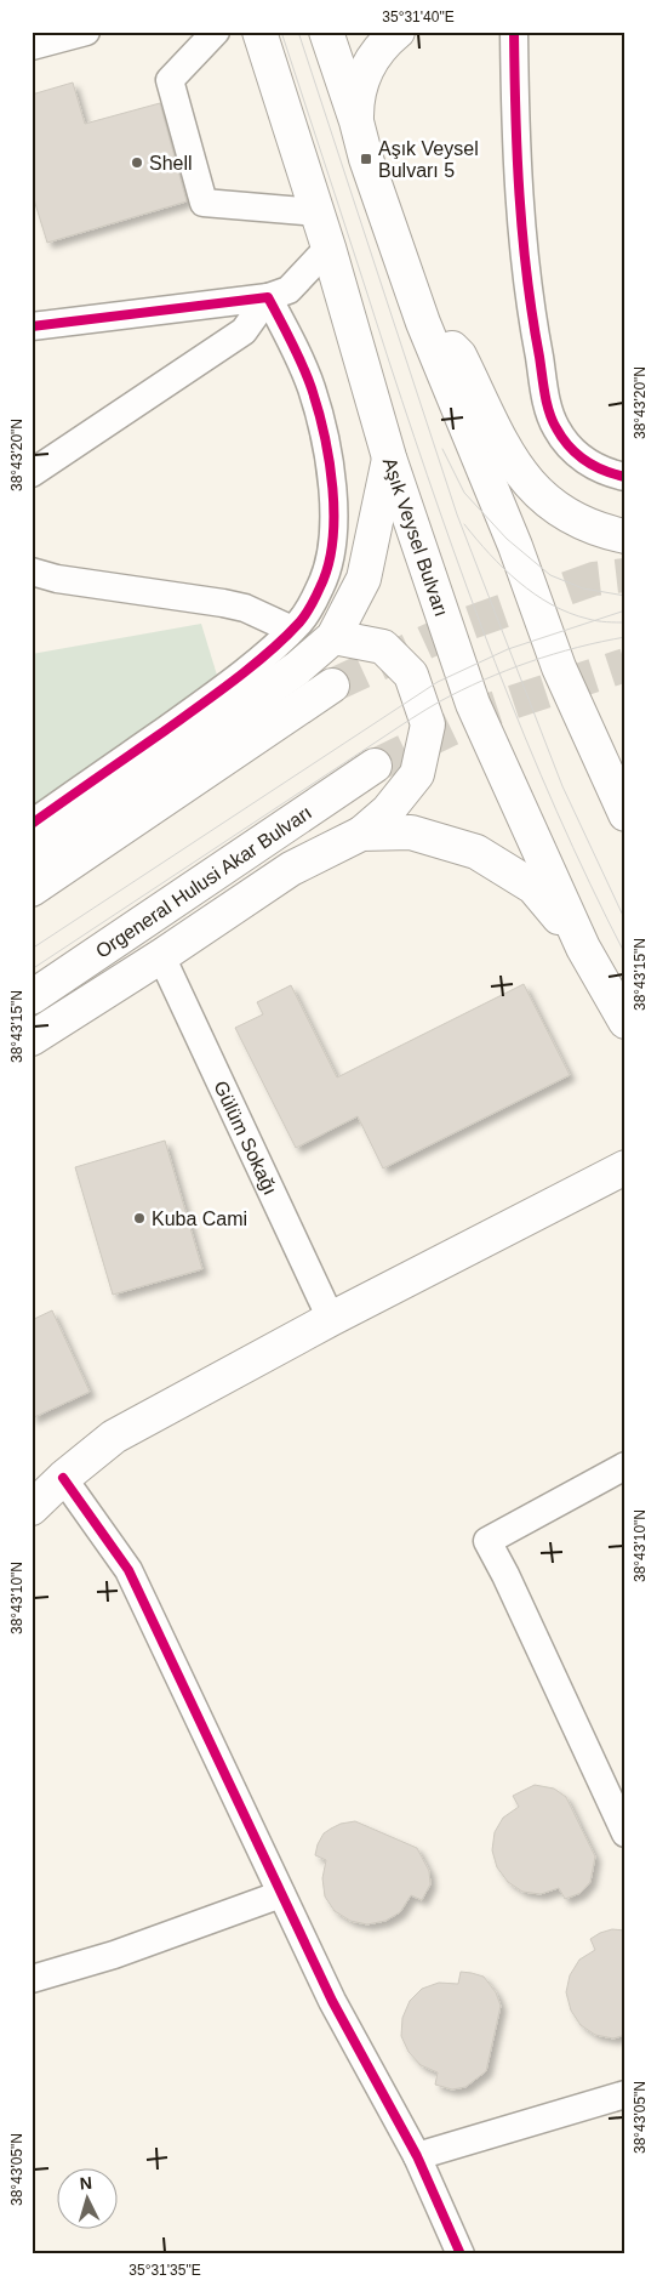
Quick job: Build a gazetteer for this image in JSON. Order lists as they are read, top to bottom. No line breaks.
{"streets":{"main road":["Aşık Veysel Bulvarı","Orgeneral Hulusi Akar Bulvarı"],"street":["Gülüm Sokağı"]},"places":{"transit":["Aşık Veysel Bulvarı 5"],"other":["Shell","Kuba Cami"]},"north":"top","coordinates":["35°31'40\"E","38°43'20\"N","38°43'15\"N","38°43'10\"N","38°43'05\"N","35°31'35\"E"]}
